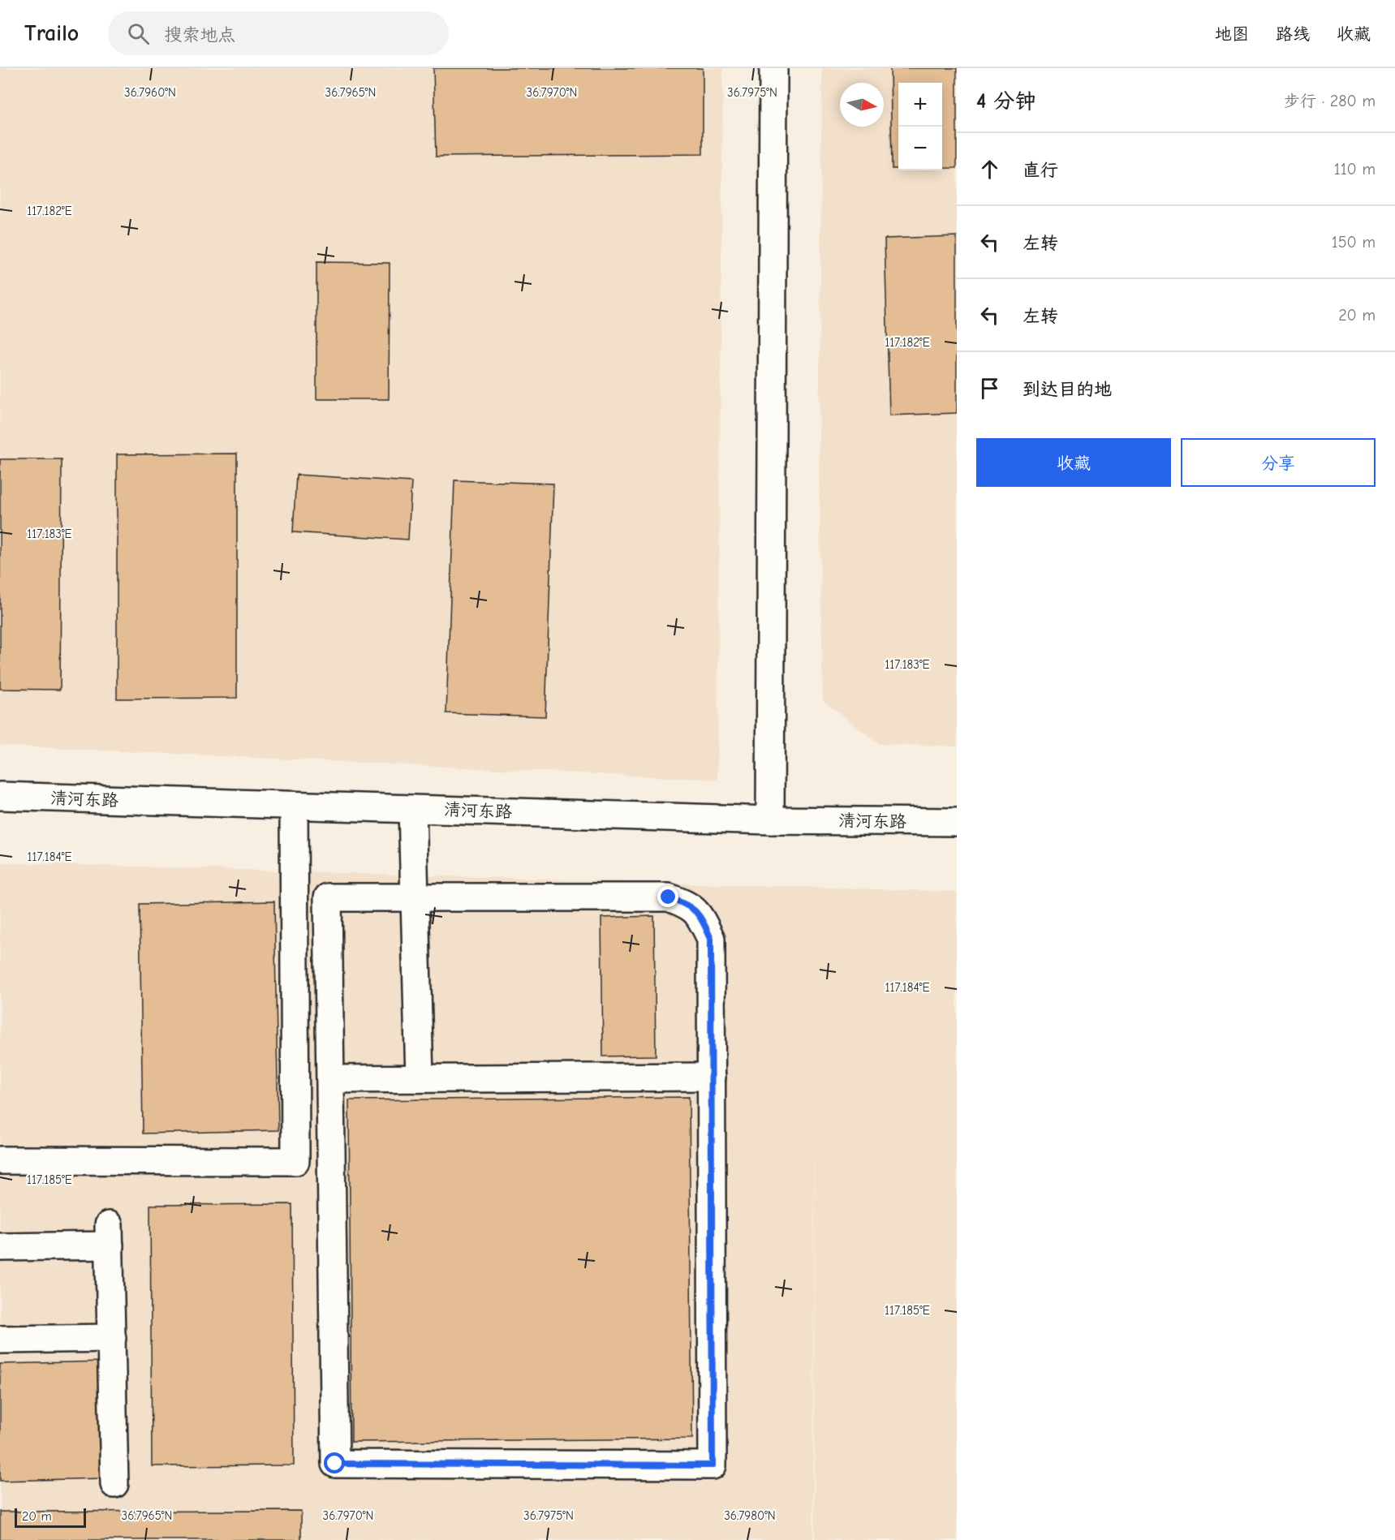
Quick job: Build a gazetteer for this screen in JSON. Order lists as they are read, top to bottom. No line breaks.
{"streets":{"street":["清河东路"]},"scale_bar":"20 m","north":"right","page":{"header":"Trailo","search":"搜索地点","nav":["地图","路线","收藏"],"heading":["4 分钟","步行 · 280 m"],"map_buttons":["+","−"],"list":[["直行","110 m"],["左转","150 m"],["左转","20 m"],"到达目的地"],"buttons":["收藏","分享"],"scale":"20 m"},"coordinates":["36.7960°N","36.7965°N","36.7970°N","36.7975°N","117.182°E","117.183°E","117.184°E","117.185°E","36.7980°N"]}
